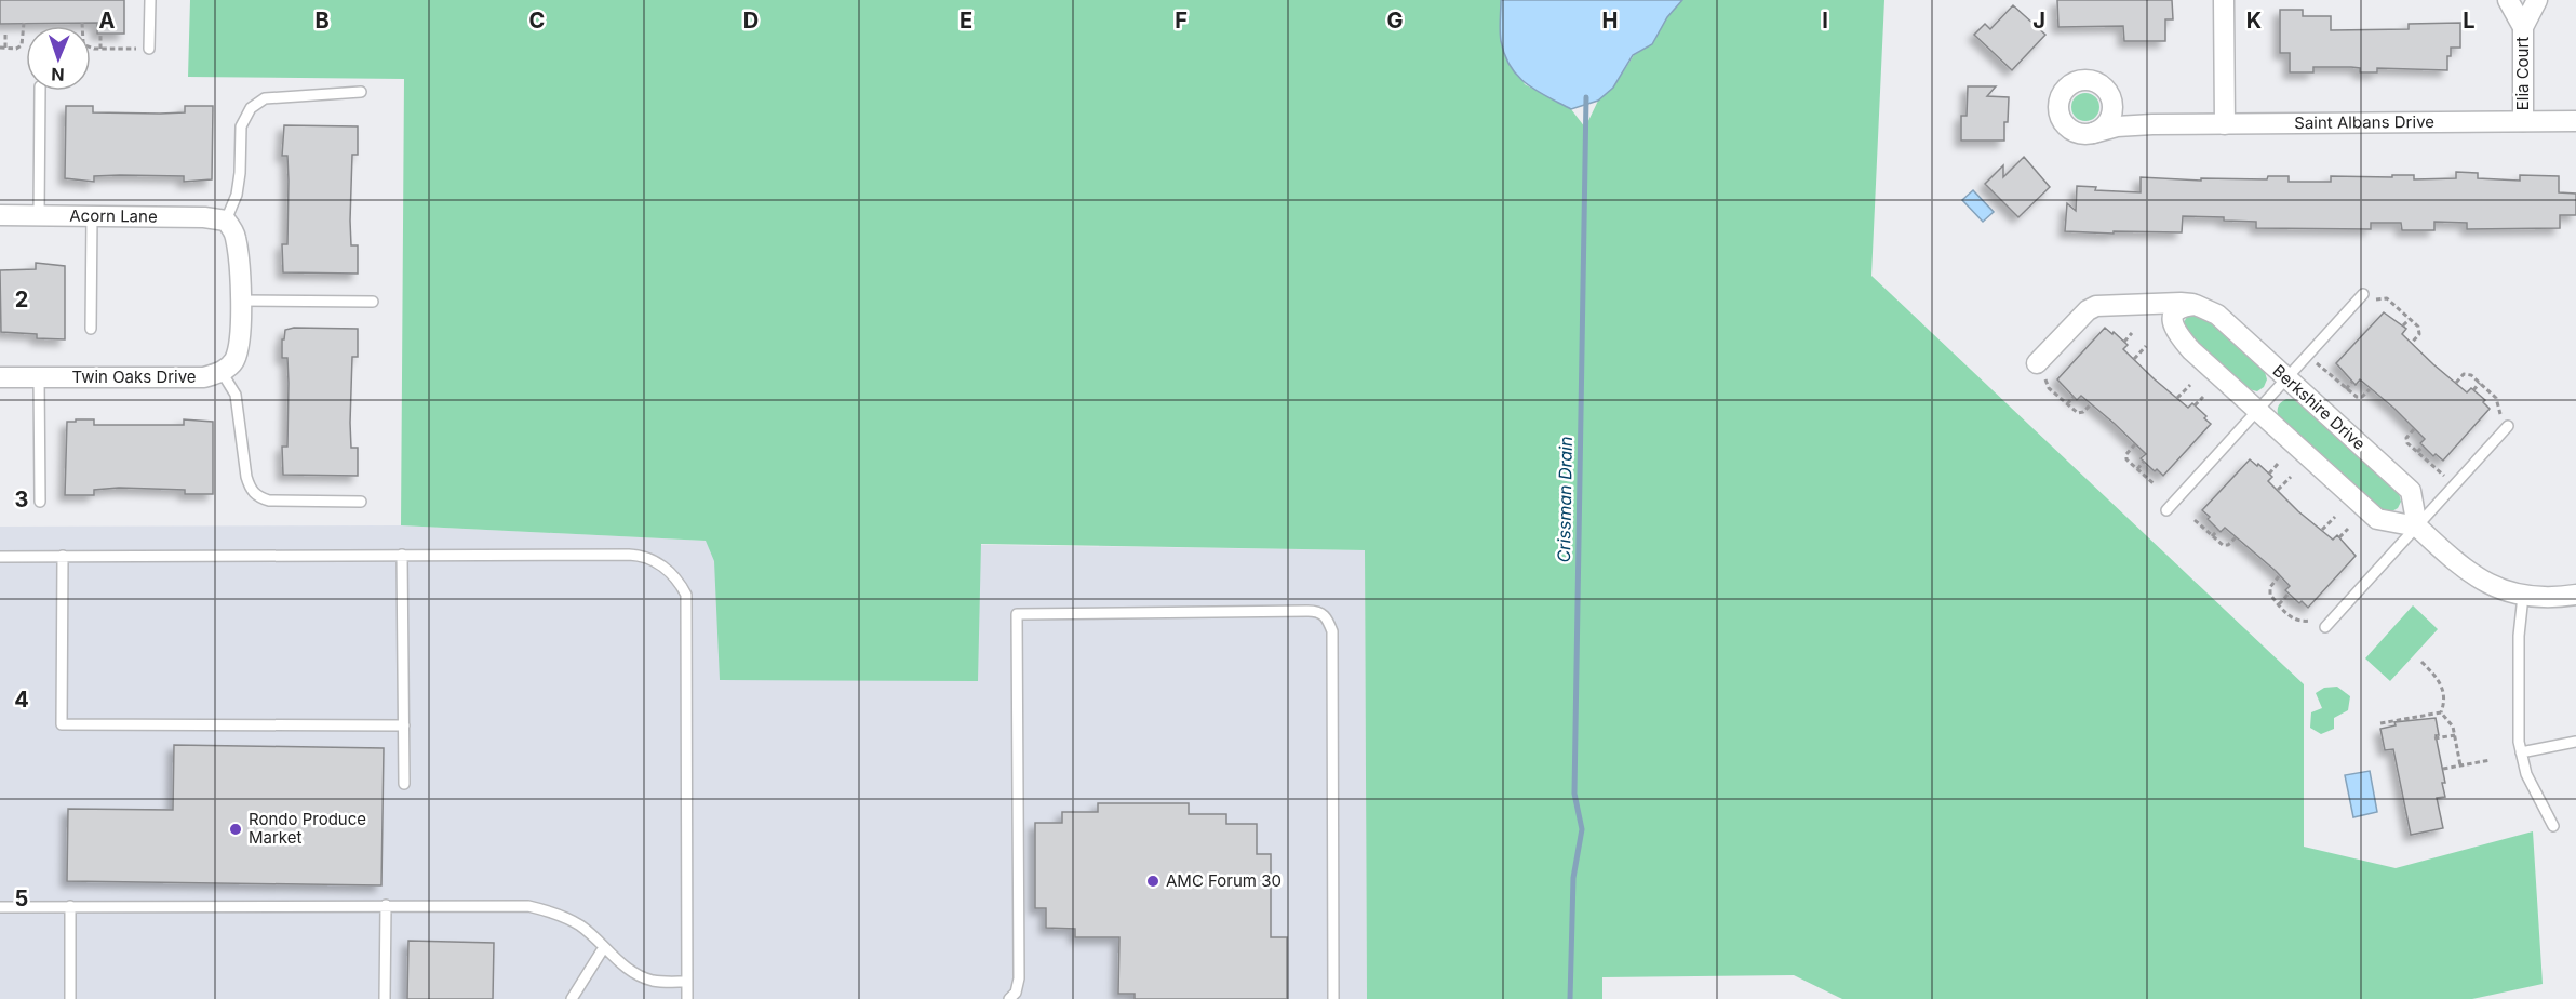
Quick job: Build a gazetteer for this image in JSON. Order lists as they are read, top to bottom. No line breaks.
{"streets":{"street":["Elia Court","Saint Albans Drive","Acorn Lane","Twin Oaks Drive","Berkshire Drive"]},"crossings":[["Elia Court","Saint Albans Drive"]],"water":["Crissman Drain"],"places":["Rondo Produce Market","AMC Forum 30"],"north":"bottom","grid":{"columns":["A","B","C","D","E","F","G","H","I","J","K","L"],"rows":["2","3","4","5"]}}
